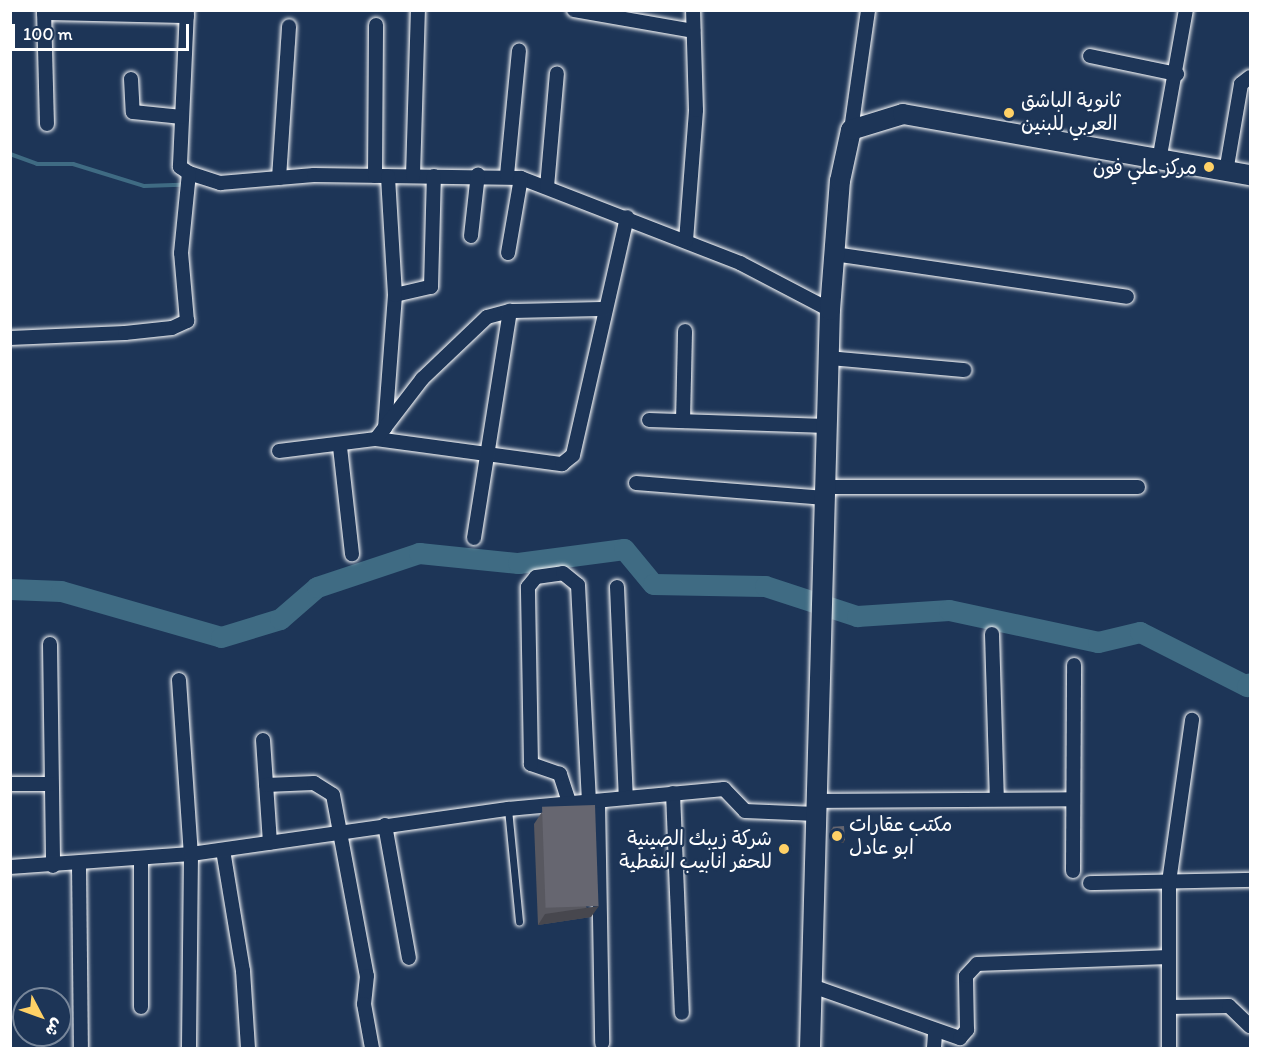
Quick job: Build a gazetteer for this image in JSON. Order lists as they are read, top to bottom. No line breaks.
{"places":["ثانوية الباشق العربي للبنين","مركز علي فون","مكتب عقارات ابو عادل","شركة زيبك الصينية للحفر انابيب النفطية"],"scale_bar":"100 m","north":"bottom right"}
